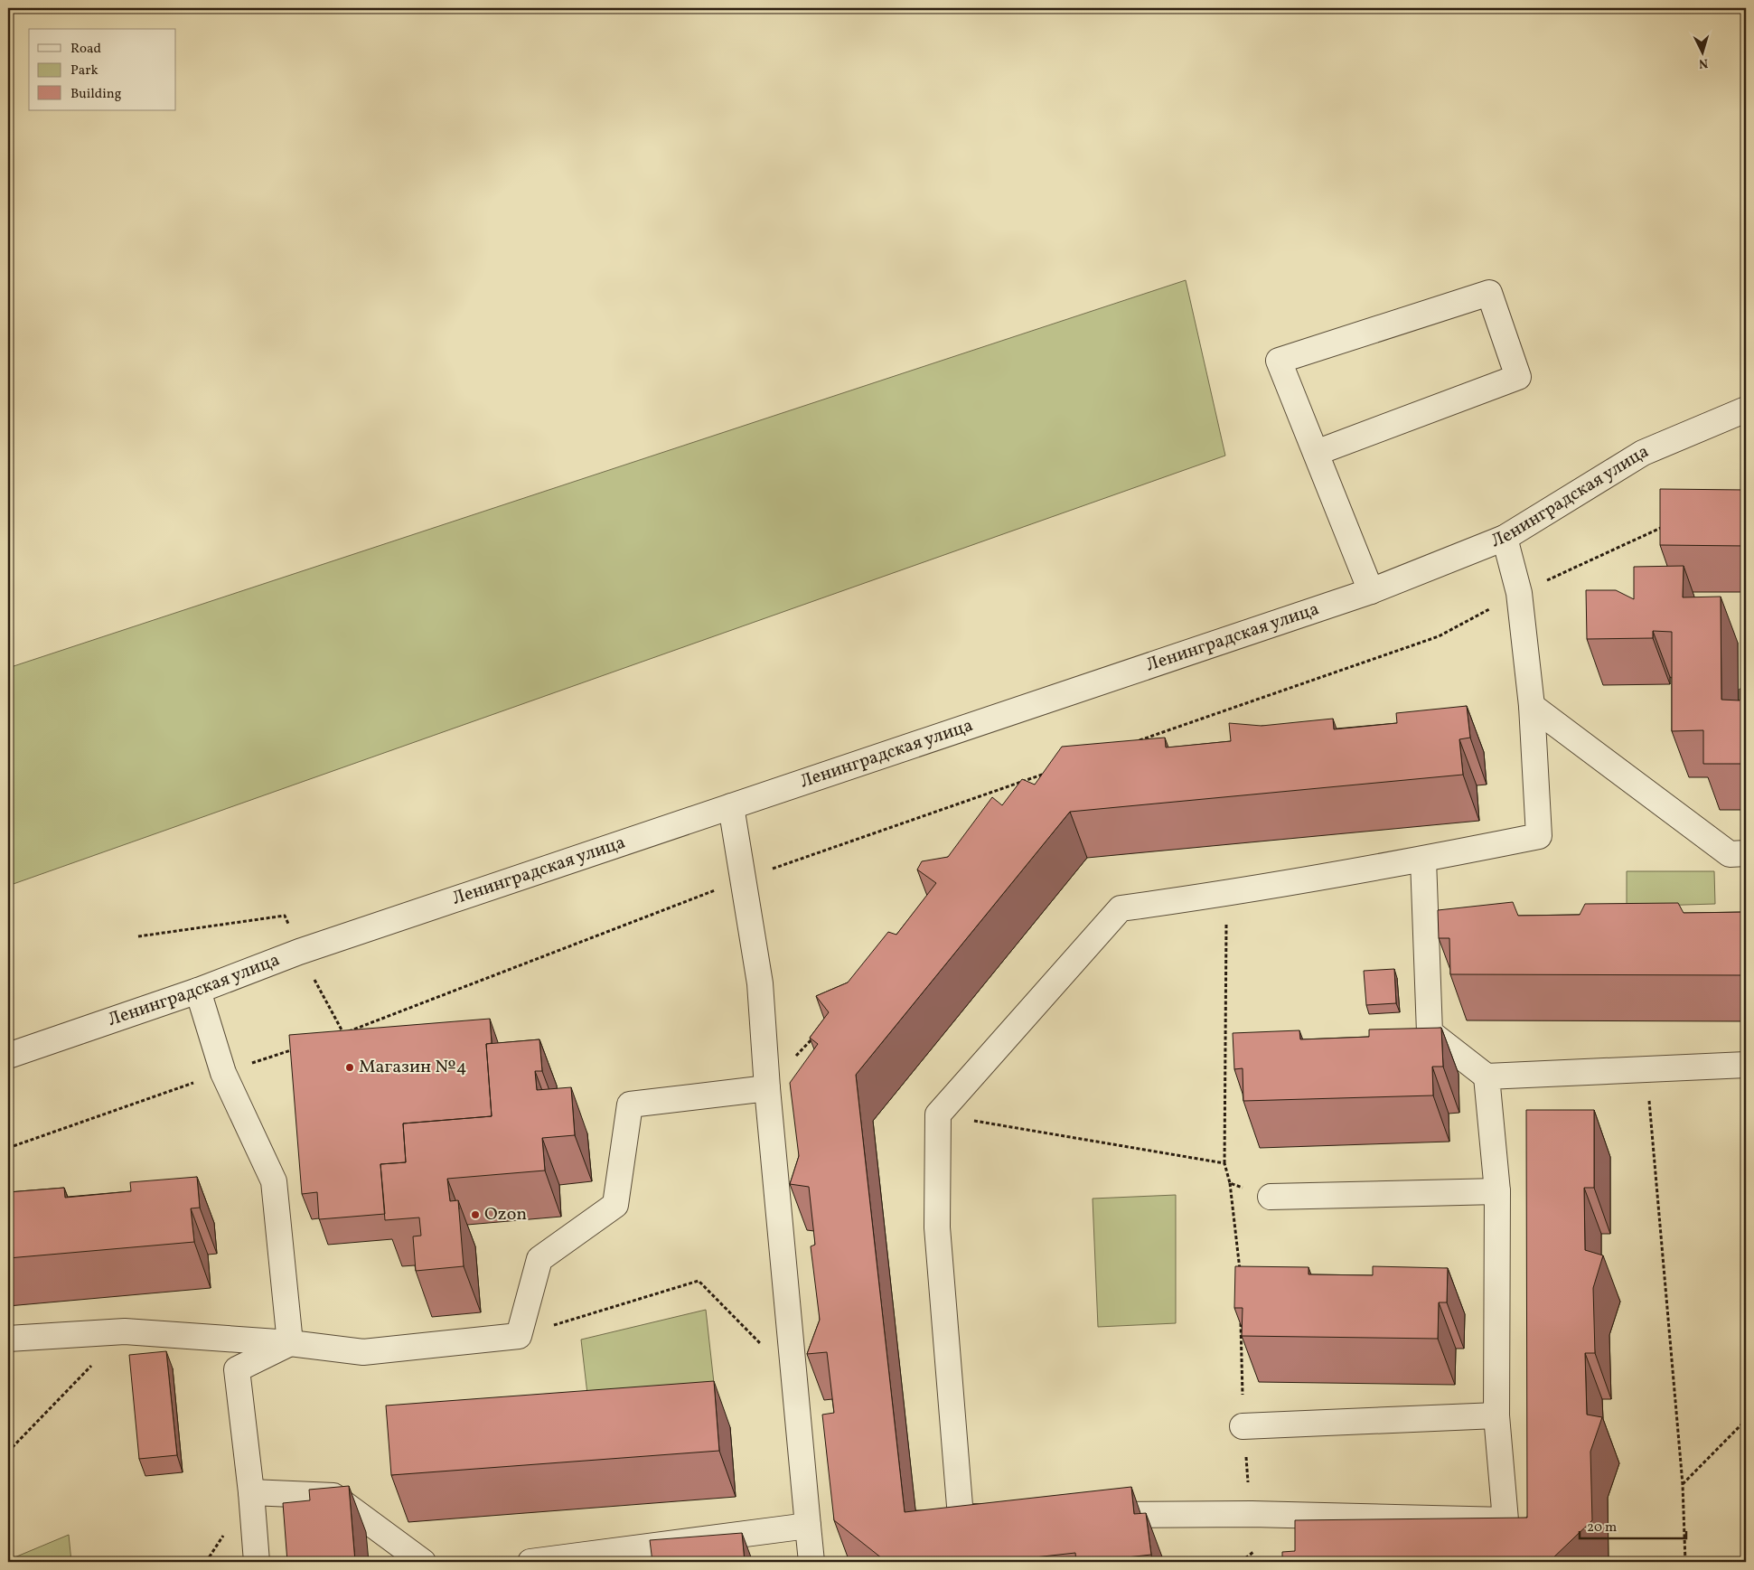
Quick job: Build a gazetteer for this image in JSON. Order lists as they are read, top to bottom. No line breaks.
{"streets":{"street":["Ленинградская улица"]},"places":["Магазин №4","Ozon"],"legend":["Road","Park","Building"],"scale_bar":"20 m","north":"bottom"}
